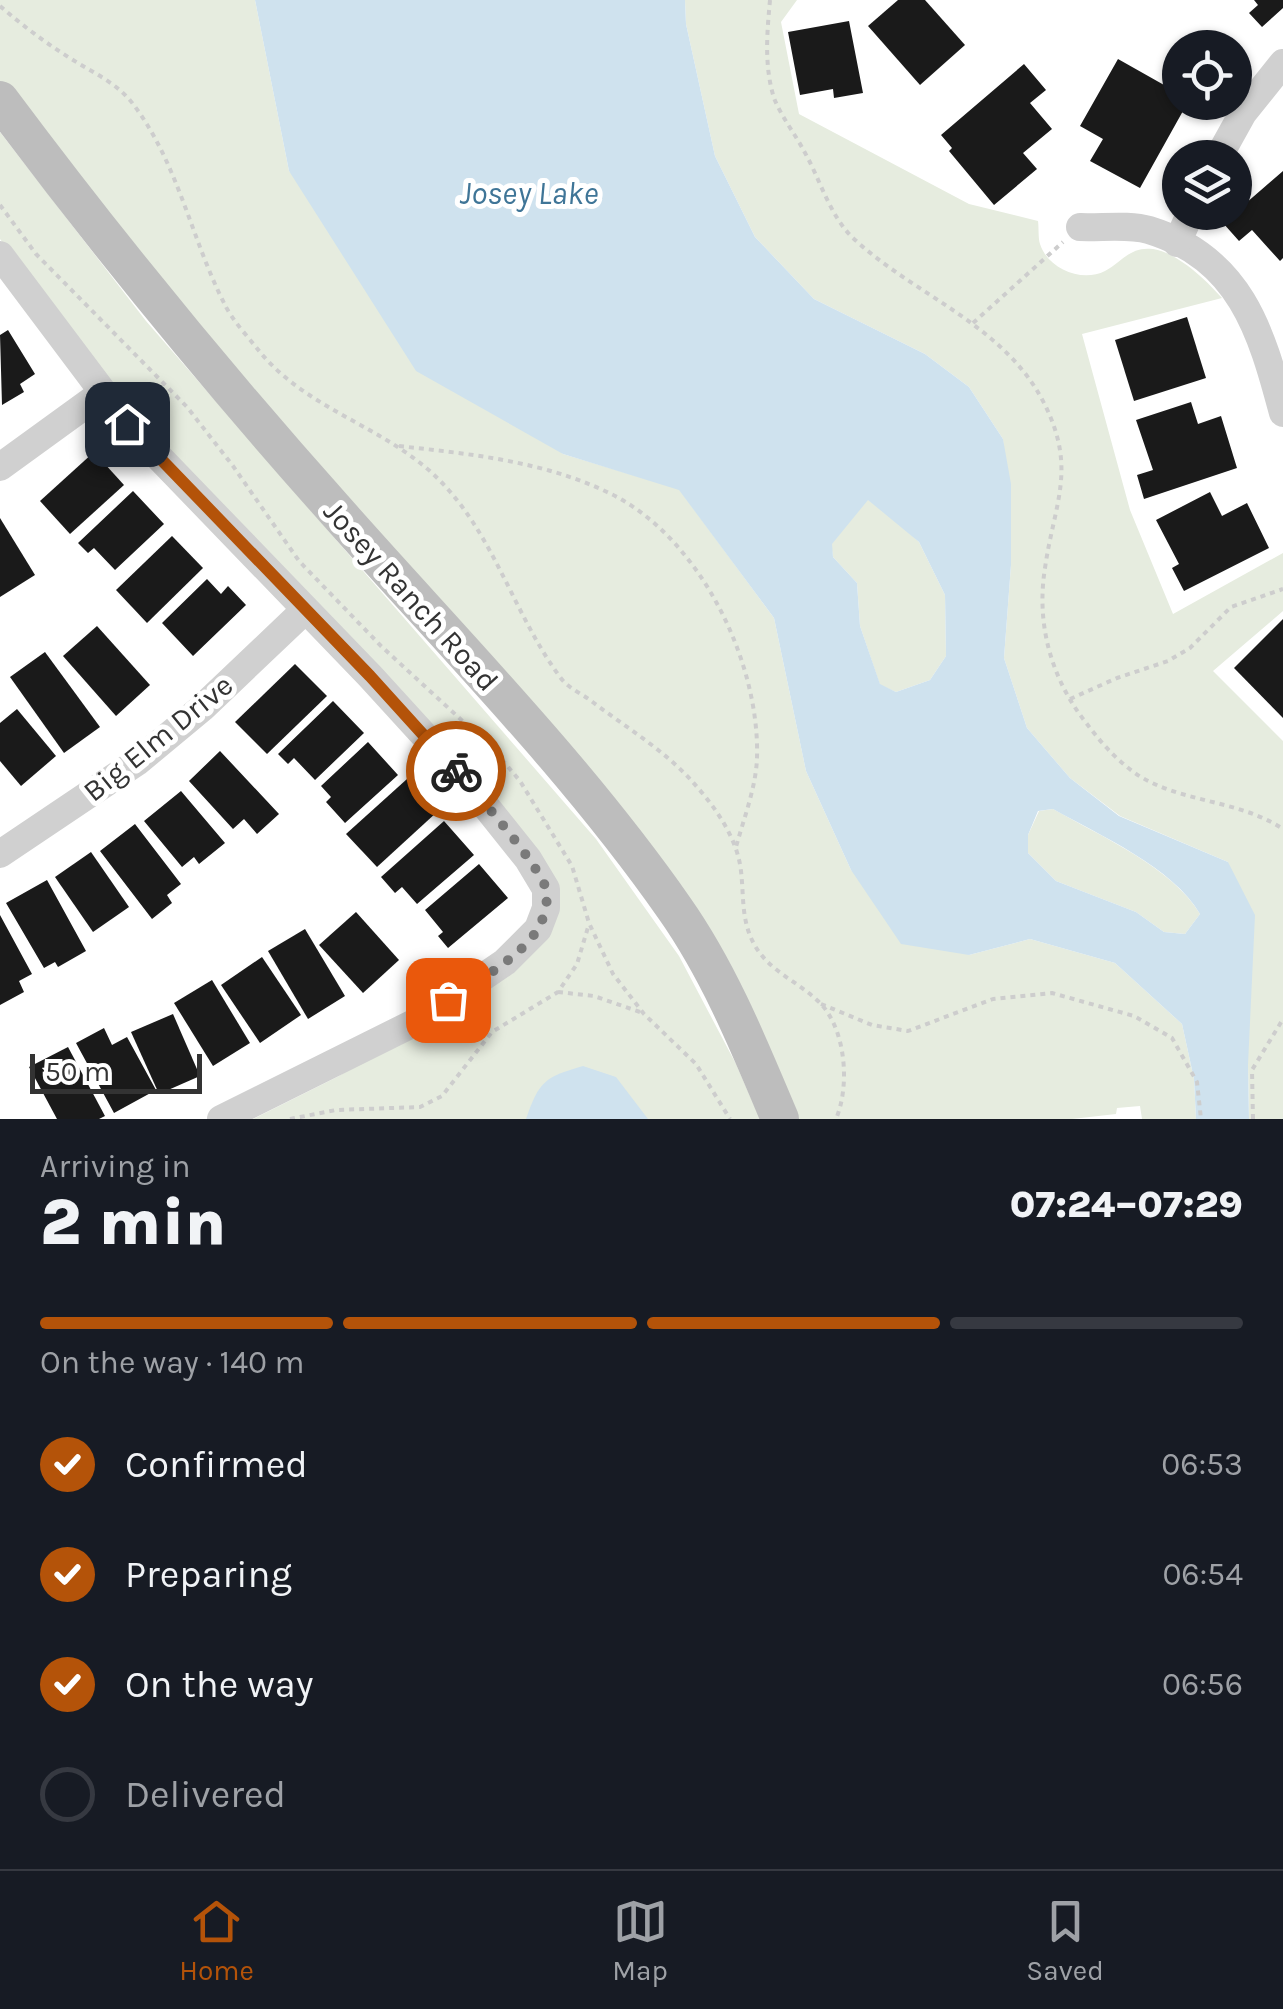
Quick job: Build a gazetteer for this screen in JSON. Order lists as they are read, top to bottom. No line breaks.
{"streets":{"street":["Josey Ranch Road","Big Elm Drive"]},"water":["Josey Lake"],"scale_bar":"50 m","page":{"scale":"50 m","heading":["2 min","Arriving in","07:24–07:29"],"bar":"On the way · 140 m","list":[["Confirmed","06:53"],["Preparing","06:54"],["On the way","06:56"],"Delivered"],"tabs":["Home","Map","Saved"]}}
